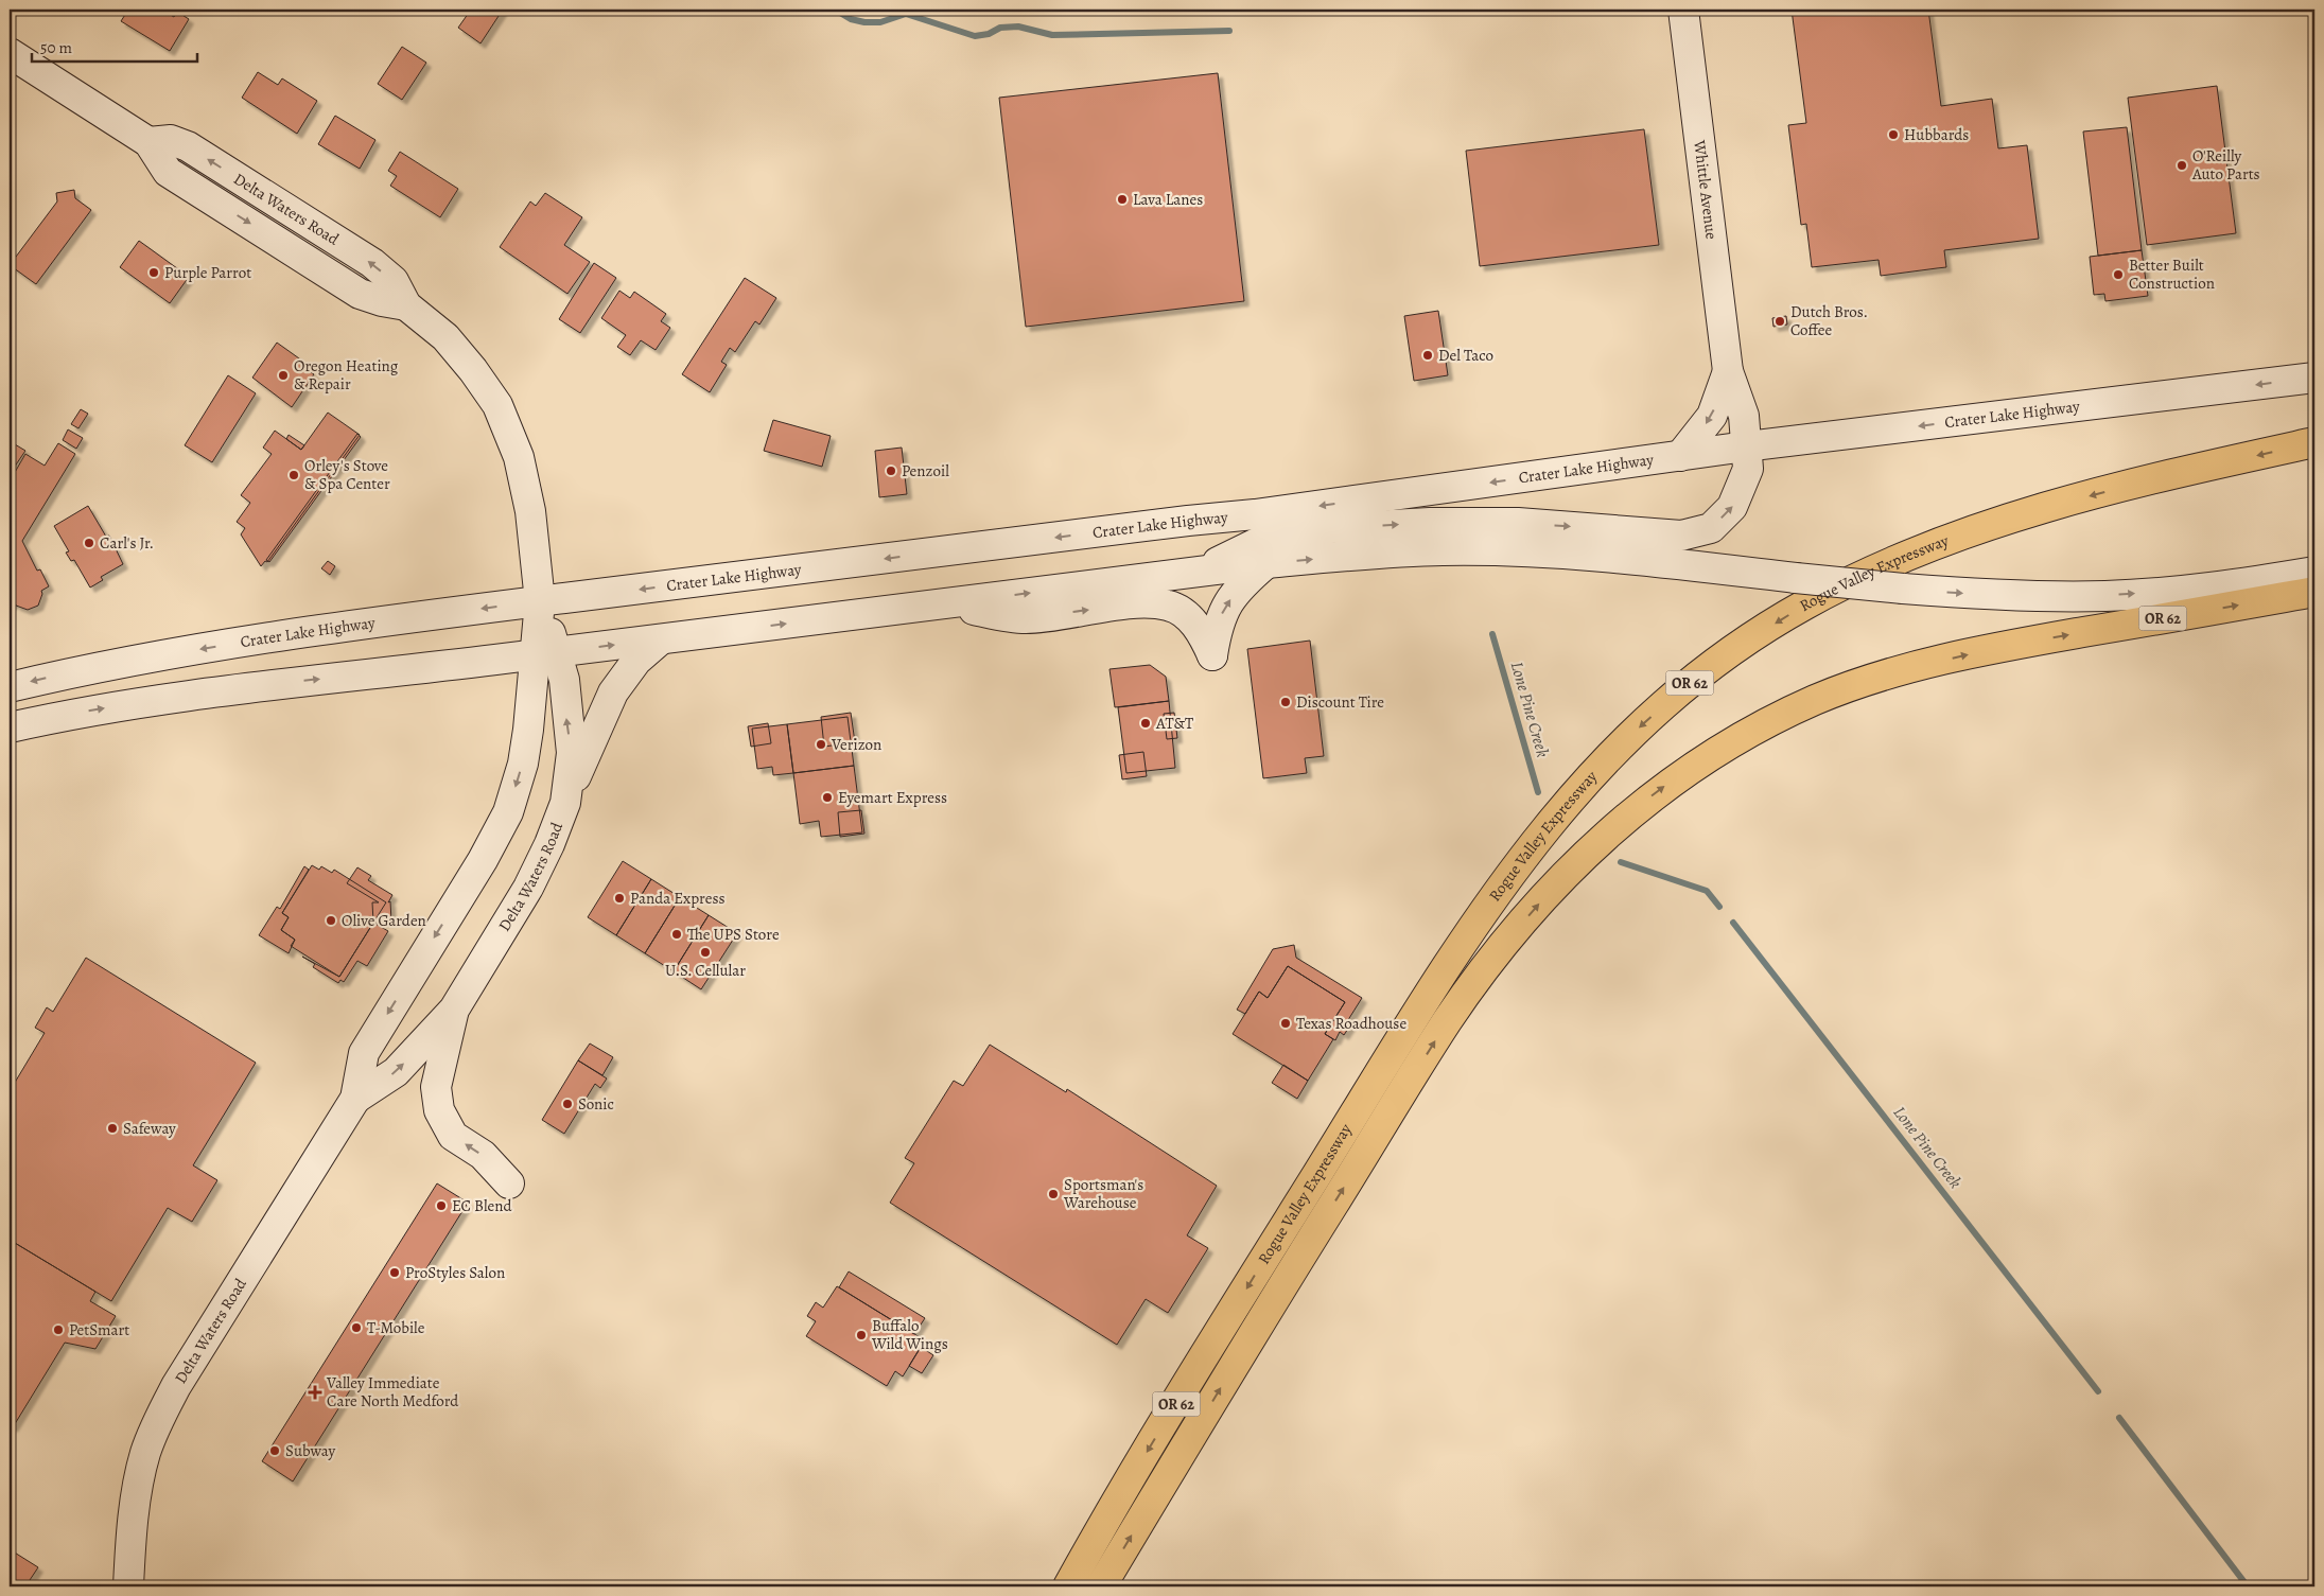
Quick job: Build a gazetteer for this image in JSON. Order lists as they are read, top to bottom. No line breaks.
{"streets":{"highway":["Rogue Valley Expressway","OR 62"],"main road":["Whittle Avenue","Delta Waters Road","Crater Lake Highway"]},"crossings":[["Whittle Avenue","Crater Lake Highway"],["Delta Waters Road","Crater Lake Highway"]],"water":["Lone Pine Creek"],"places":{"other":["Hubbards","O'Reilly Auto Parts","Lava Lanes","Purple Parrot","Better Built Construction","Dutch Bros. Coffee","Del Taco","Oregon Heating & Repair","Penzoil","Orley's Stove & Spa Center","Carl's Jr.","Discount Tire","AT&T","Verizon","Eyemart Express","Panda Express","Olive Garden","The UPS Store","U.S. Cellular","Texas Roadhouse","Sonic","Safeway","Sportsman's Warehouse","EC Blend","ProStyles Salon","T-Mobile","PetSmart","Buffalo Wild Wings","Subway"],"health":["Valley Immediate Care North Medford"]},"scale_bar":"50 m"}
